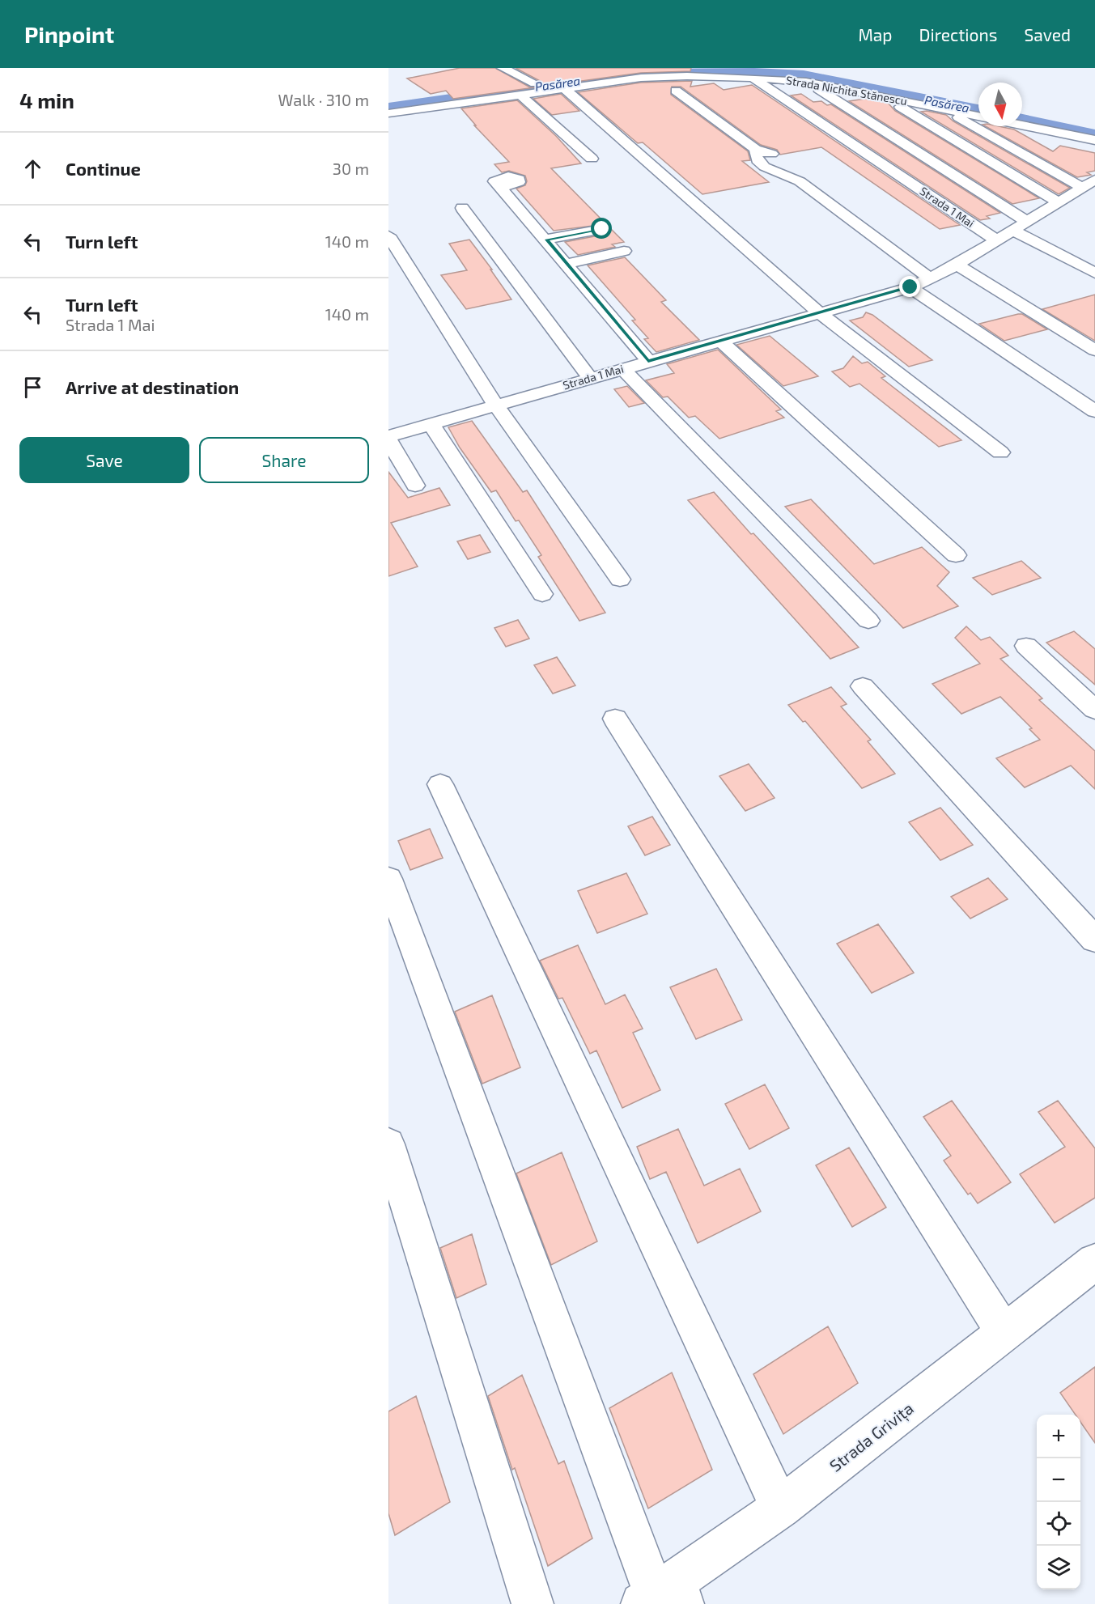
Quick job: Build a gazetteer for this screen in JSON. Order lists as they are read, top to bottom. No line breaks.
{"streets":{"street":["Strada Nichita Stănescu","Strada 1 Mai","Strada Grivița"]},"crossings":[["Strada Nichita Stănescu","Strada 1 Mai"]],"water":["Pasărea"],"north":"bottom","page":{"header":"Pinpoint","nav":["Map","Directions","Saved"],"heading":["4 min","Walk · 310 m"],"list":[["Continue","30 m"],["Turn left","140 m"],["Turn left","Strada 1 Mai","140 m"],"Arrive at destination"],"buttons":["Save","Share"],"map_buttons":["+","−"]}}
